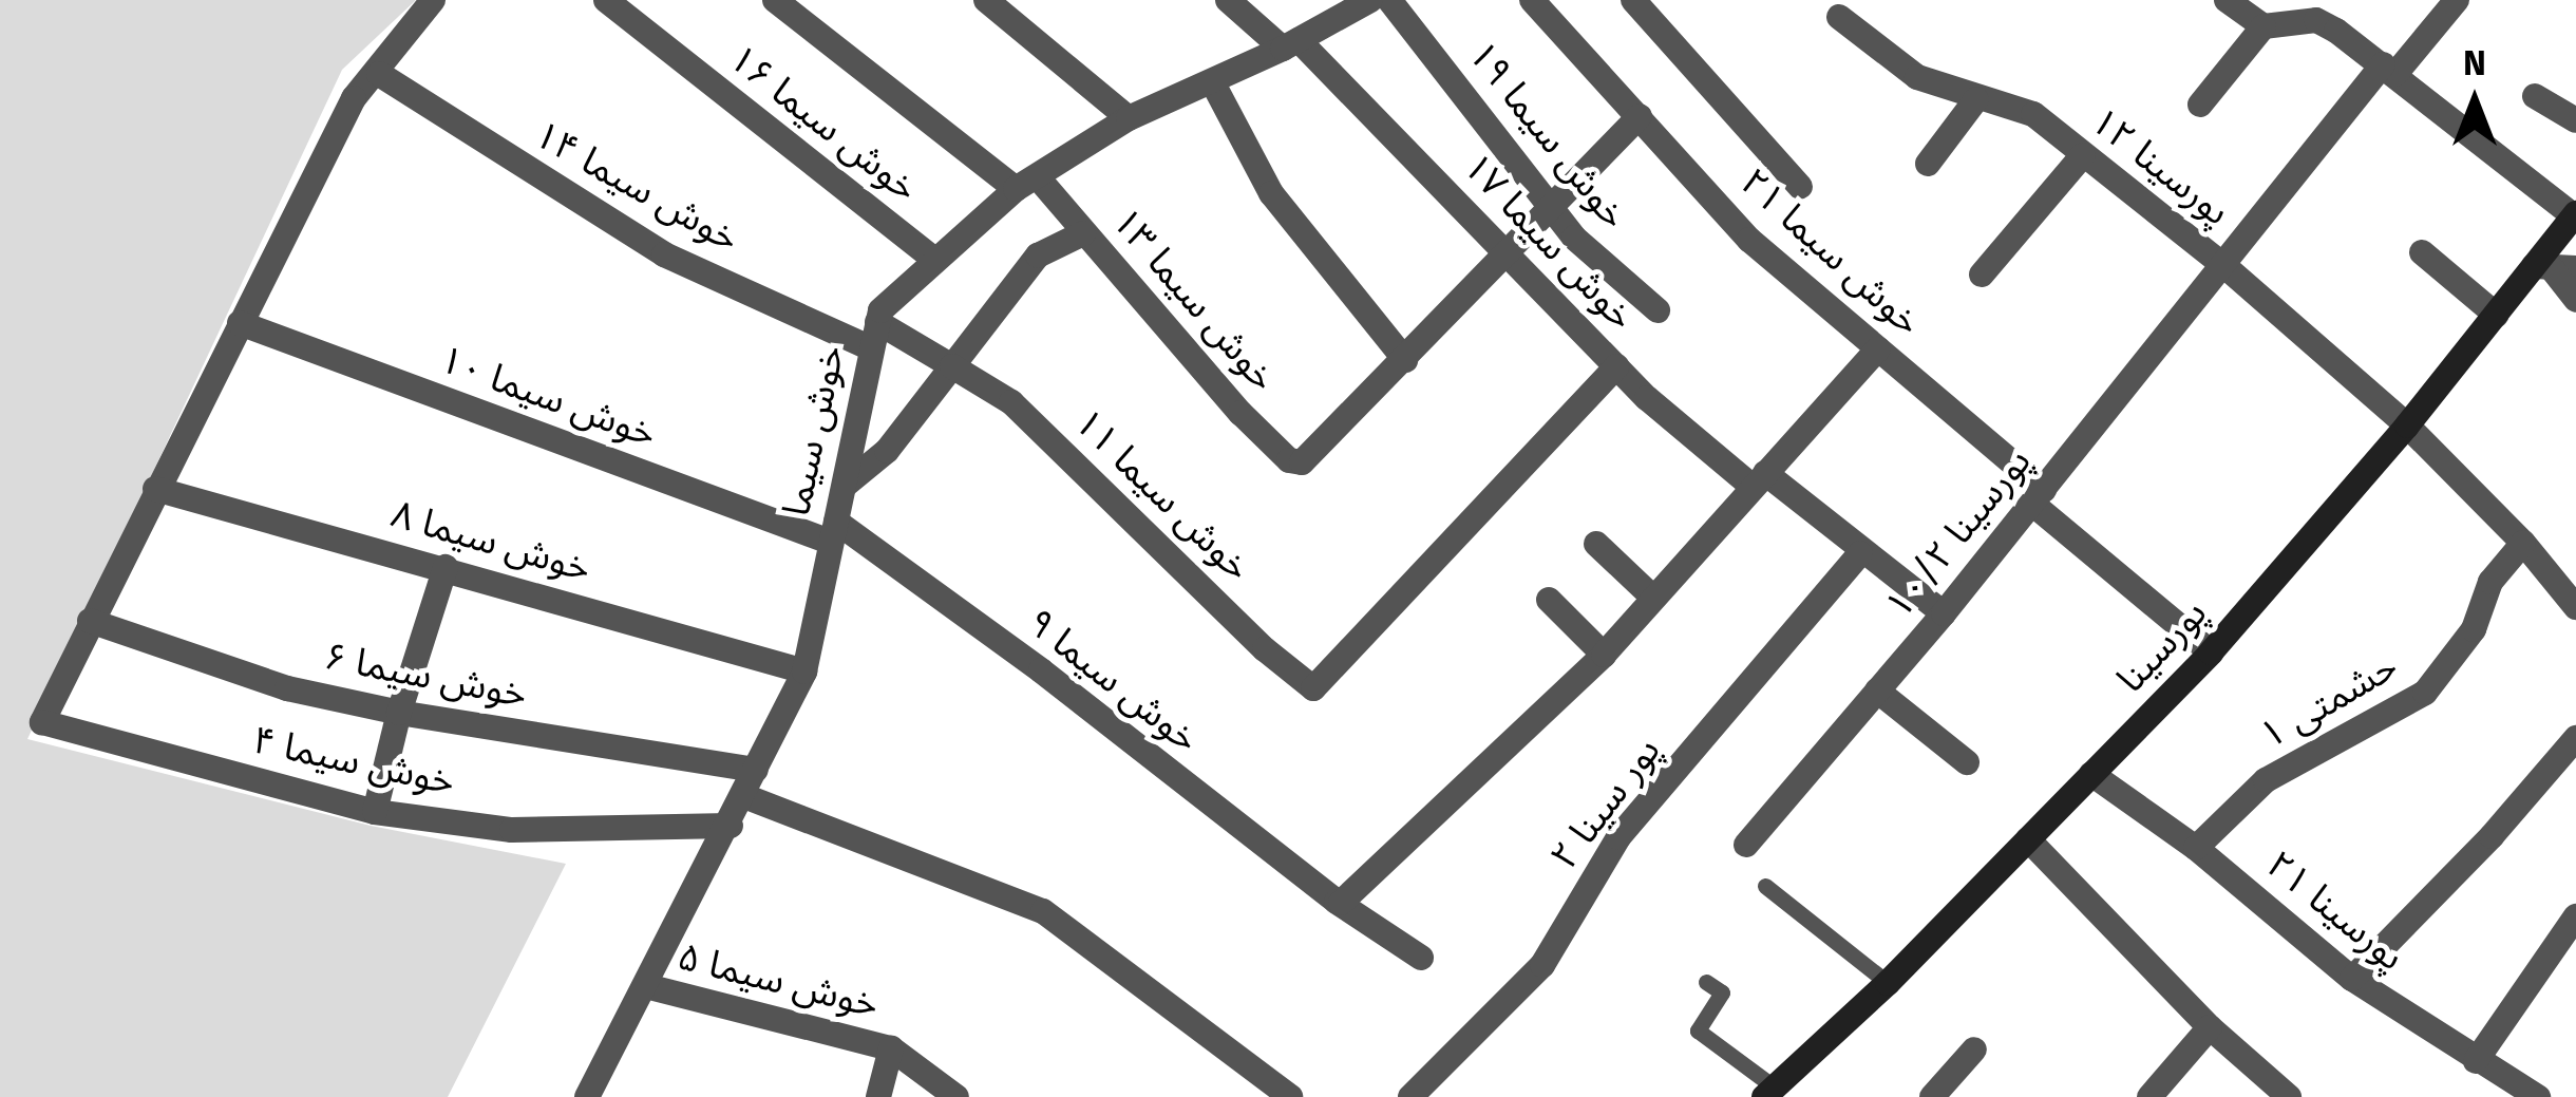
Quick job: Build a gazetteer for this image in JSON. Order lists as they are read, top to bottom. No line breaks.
{"streets":{"street":["خوش سیما ۱۶","خوش سیما ۱۹","پورسینا ۱۲","خوش سیما ۱۴","خوش سیما ۱۷","خوش سیما ۲۱","خوش سیما ۱۳","خوش سیما ۱۰","خوش سیما","خوش سیما ۱۱","پورسینا ۱۰/۲","خوش سیما ۸","پورسینا","خوش سیما ۶","خوش سیما ۹","حشمتی ۱","خوش سیما ۴","پور سینا ۲","پورسینا ۲۱","خوش سیما ۵"]},"crossings":[["خوش سیما ۱۶","خوش سیما"],["پورسینا ۱۲","پورسینا ۱۰/۲"],["پورسینا ۱۲","پورسینا"],["پورسینا ۱۲","حشمتی ۱"],["خوش سیما ۱۴","خوش سیما"],["خوش سیما ۱۴","خوش سیما ۱۱"],["خوش سیما ۱۷","خوش سیما"],["خوش سیما ۱۷","خوش سیما ۱۱"],["خوش سیما ۱۷","پورسینا ۱۰/۲"],["خوش سیما ۱۷","پور سینا ۲"],["خوش سیما ۲۱","پورسینا ۱۰/۲"],["خوش سیما ۲۱","پورسینا"],["خوش سیما ۱۳","خوش سیما"],["خوش سیما ۱۰","خوش سیما"],["خوش سیما ۱۰","خوش سیما ۹"],["خوش سیما","خوش سیما ۱۱"],["خوش سیما","خوش سیما ۸"],["خوش سیما","خوش سیما ۶"],["خوش سیما","خوش سیما ۹"],["خوش سیما","خوش سیما ۴"],["خوش سیما","خوش سیما ۵"],["پورسینا","پورسینا ۲۱"],["خوش سیما ۶","خوش سیما ۴"],["حشمتی ۱","پورسینا ۲۱"]],"north":"top"}
